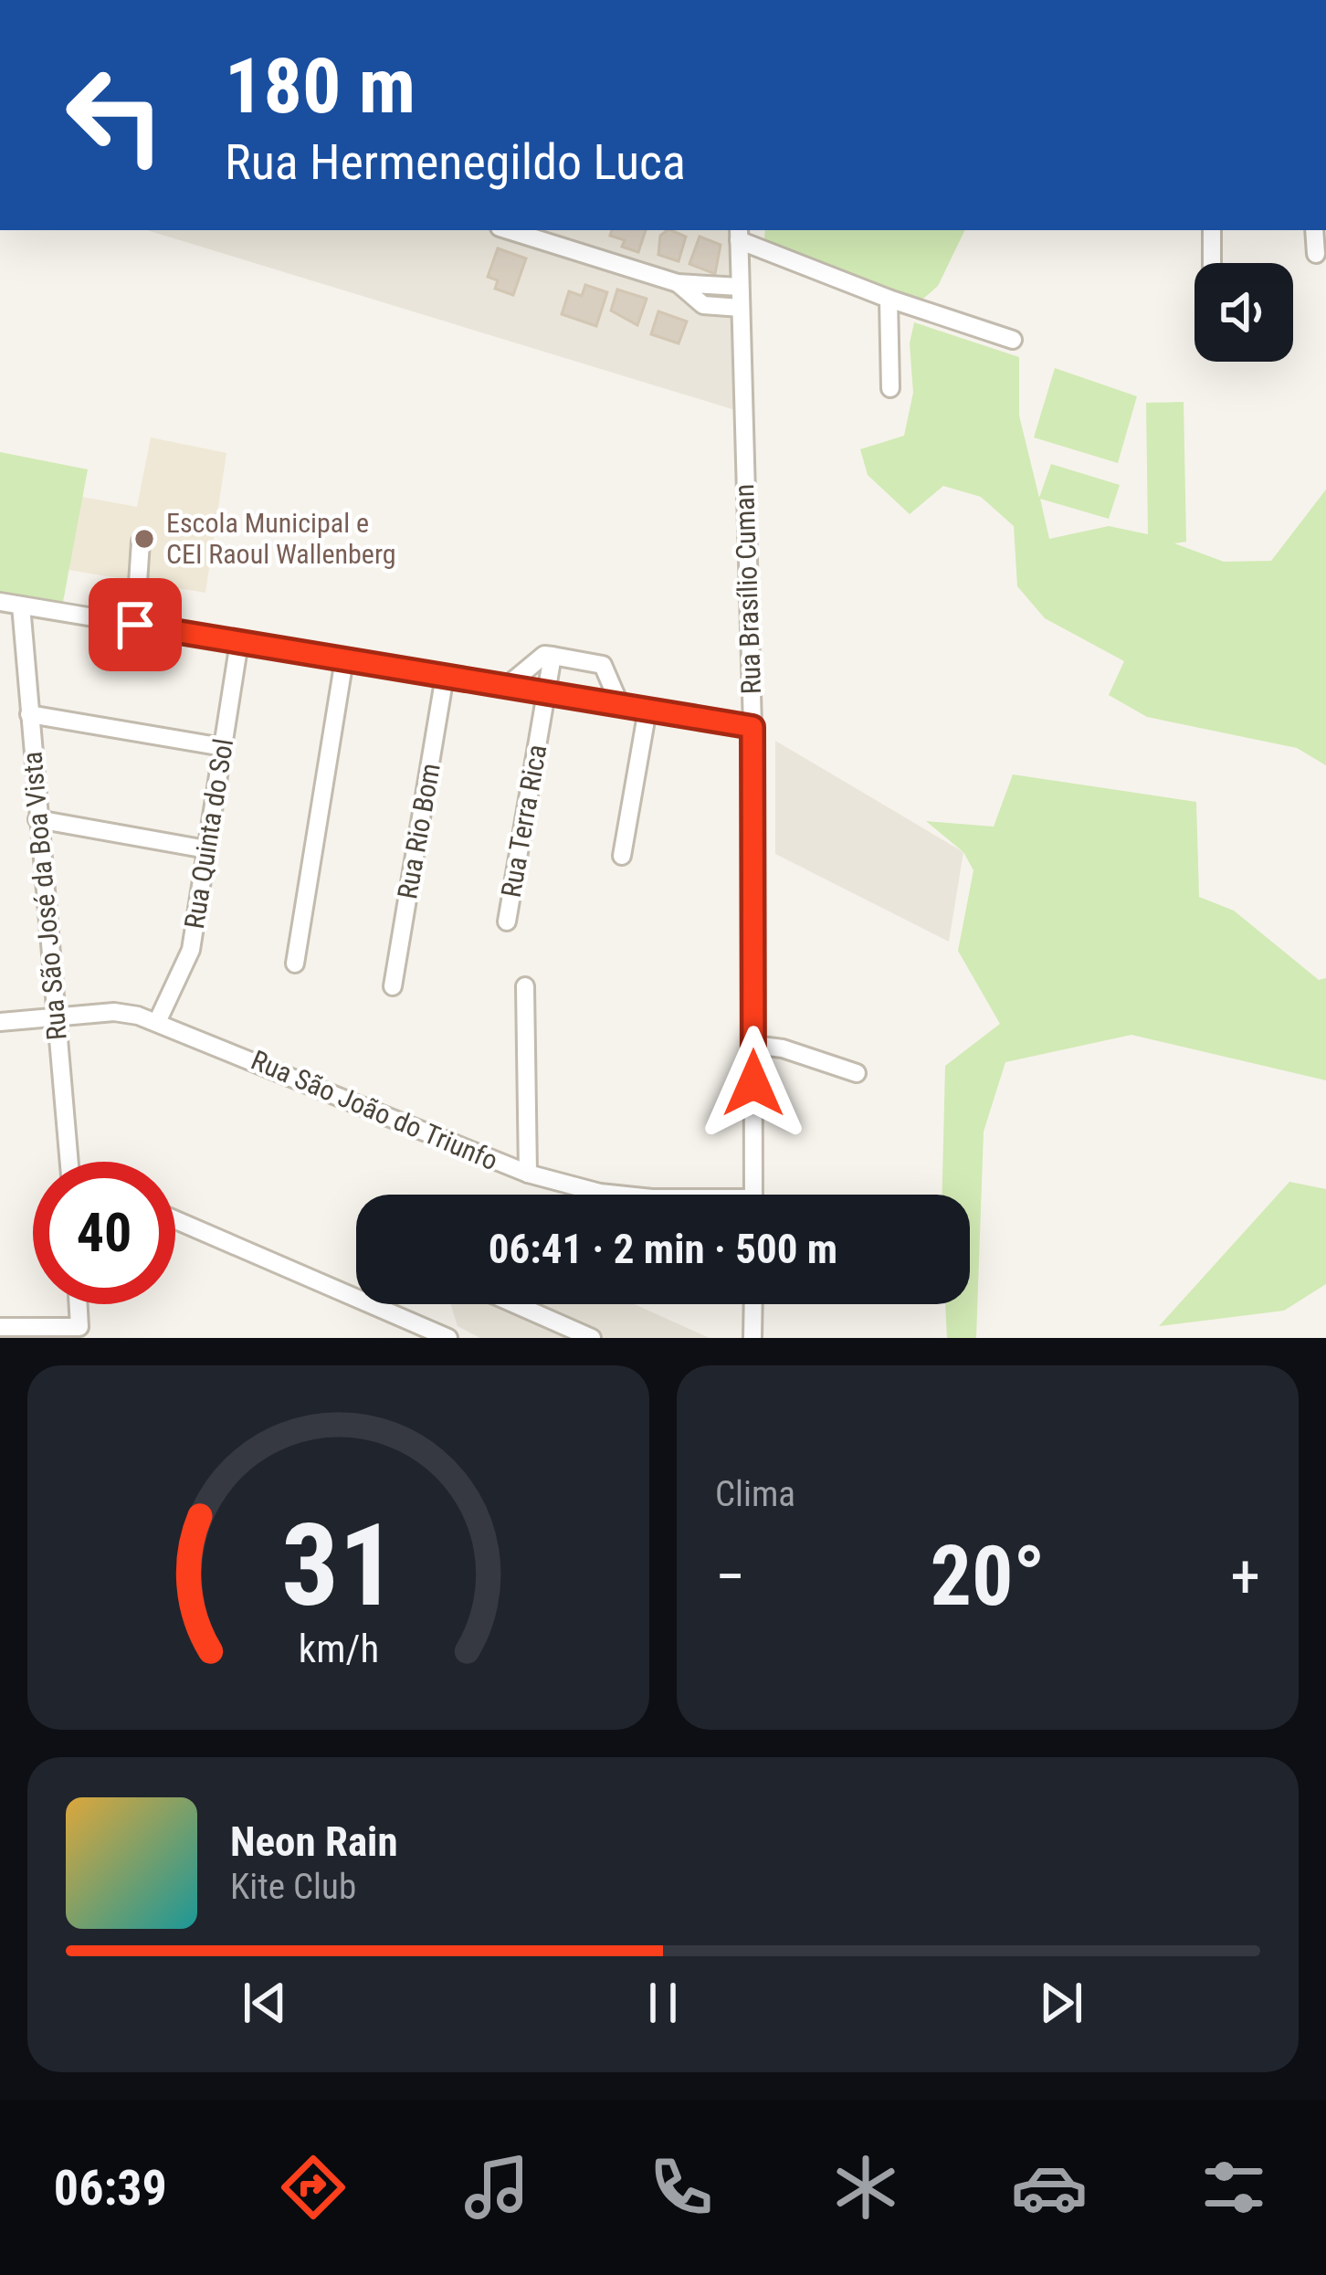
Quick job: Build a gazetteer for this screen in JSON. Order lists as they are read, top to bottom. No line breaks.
{"streets":{"street":["Rua Brasílio Cuman","Rua Terra Rica","Rua Rio Bom","Rua Quinta do Sol","Rua São José da Boa Vista","Rua São João do Triunfo"]},"crossings":[["Rua Quinta do Sol","Rua São João do Triunfo"],["Rua São José da Boa Vista","Rua São João do Triunfo"]],"places":["Escola Municipal e CEI Raoul Wallenberg"],"page":{"turn":["180 m","Rua Hermenegildo Luca"],"limit":"40","trip":"06:41 · 2 min · 500 m","tile":"Clima","heat":["−","20°","+"],"song":["Neon Rain","Kite Club"],"tabs":"06:39","gauge":["31","km/h"]}}
